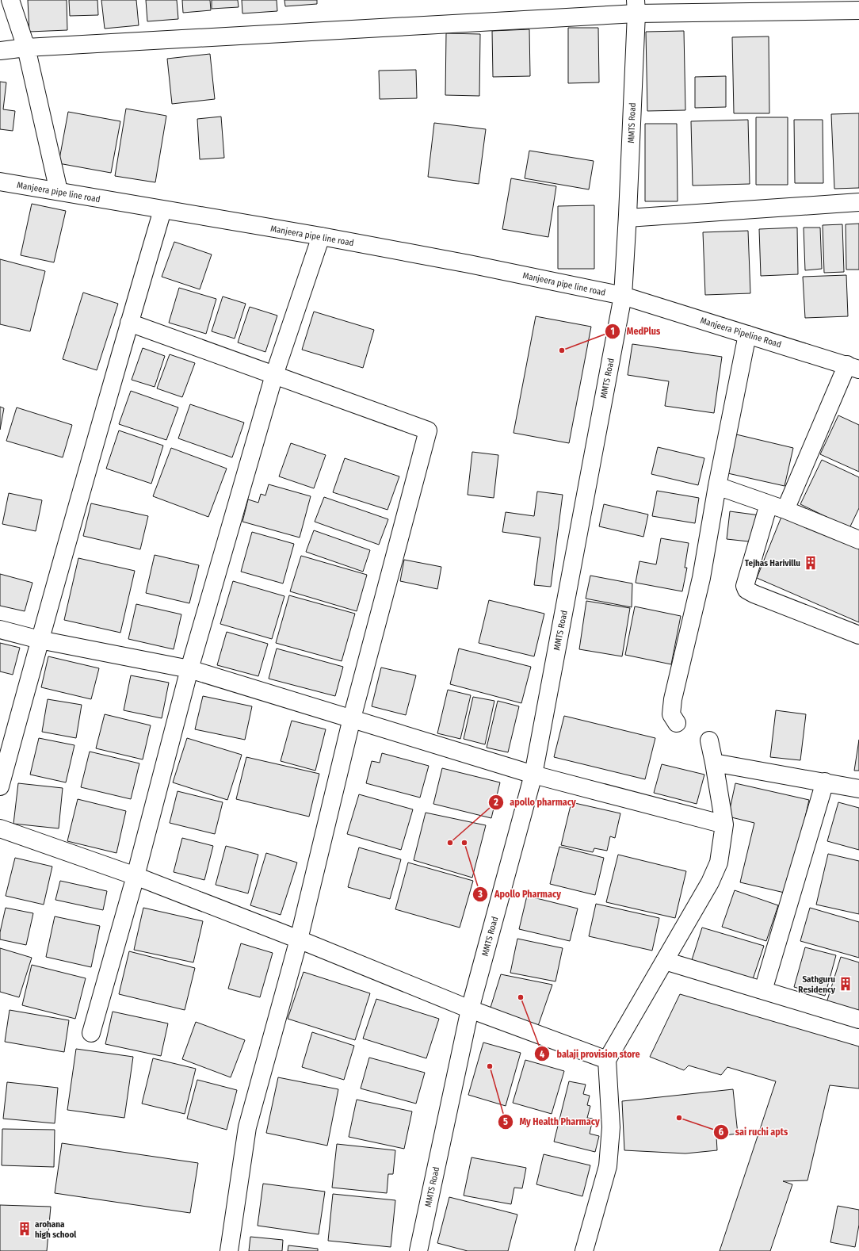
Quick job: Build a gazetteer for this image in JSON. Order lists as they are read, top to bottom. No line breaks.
{"streets":{"street":["MMTS Road","Manjeera pipe line road","Manjeera Pipeline Road"]},"crossings":[["MMTS Road","Manjeera pipe line road"],["MMTS Road","Manjeera Pipeline Road"],["Manjeera pipe line road","Manjeera Pipeline Road"]],"places":{"other":["MedPlus","apollo pharmacy","Apollo Pharmacy","balaji provision store","My Health Pharmacy","sai ruchi apts"],"building":["Tejhas Harivillu","Sathguru Residency","arohana high school"]}}
